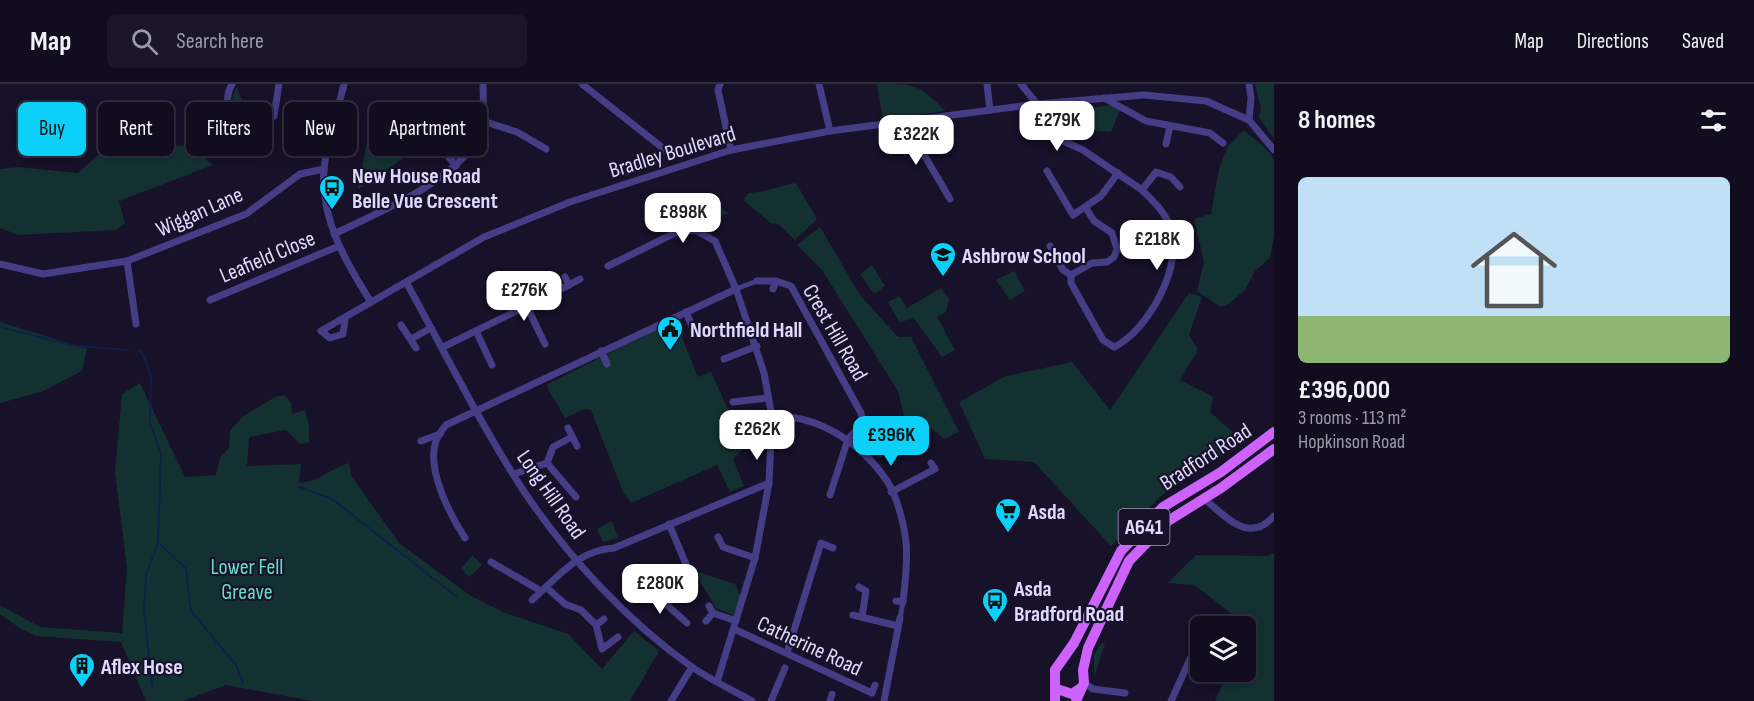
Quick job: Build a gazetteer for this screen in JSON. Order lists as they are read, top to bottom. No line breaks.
{"streets":{"main road":["Bradford Road","A641"],"street":["Bradley Boulevard","Wiggan Lane","Leafield Close","Crest Hill Road","Long Hill Road","Catherine Road"]},"crossings":[["Bradley Boulevard","Long Hill Road"]],"parks":["Lower Fell Greave"],"places":{"bus stop":["New House Road Belle Vue Crescent","Asda Bradford Road"],"school or university":["Ashbrow School"],"public building":["Northfield Hall"],"supermarket":["Asda"],"building":["Aflex Hose"]},"page":{"header":"Map","search":"Search here","nav":["Map","Directions","Saved"],"heading":"8 homes","price":["£279K","£322K","£898K","£218K","£276K","£262K","£396K","£280K"],"chip":["Buy","Rent","Filters","New","Apartment"],"list":[{"name":"£396,000","note":"3 rooms · 113 m² · Hopkinson Road"}]}}
